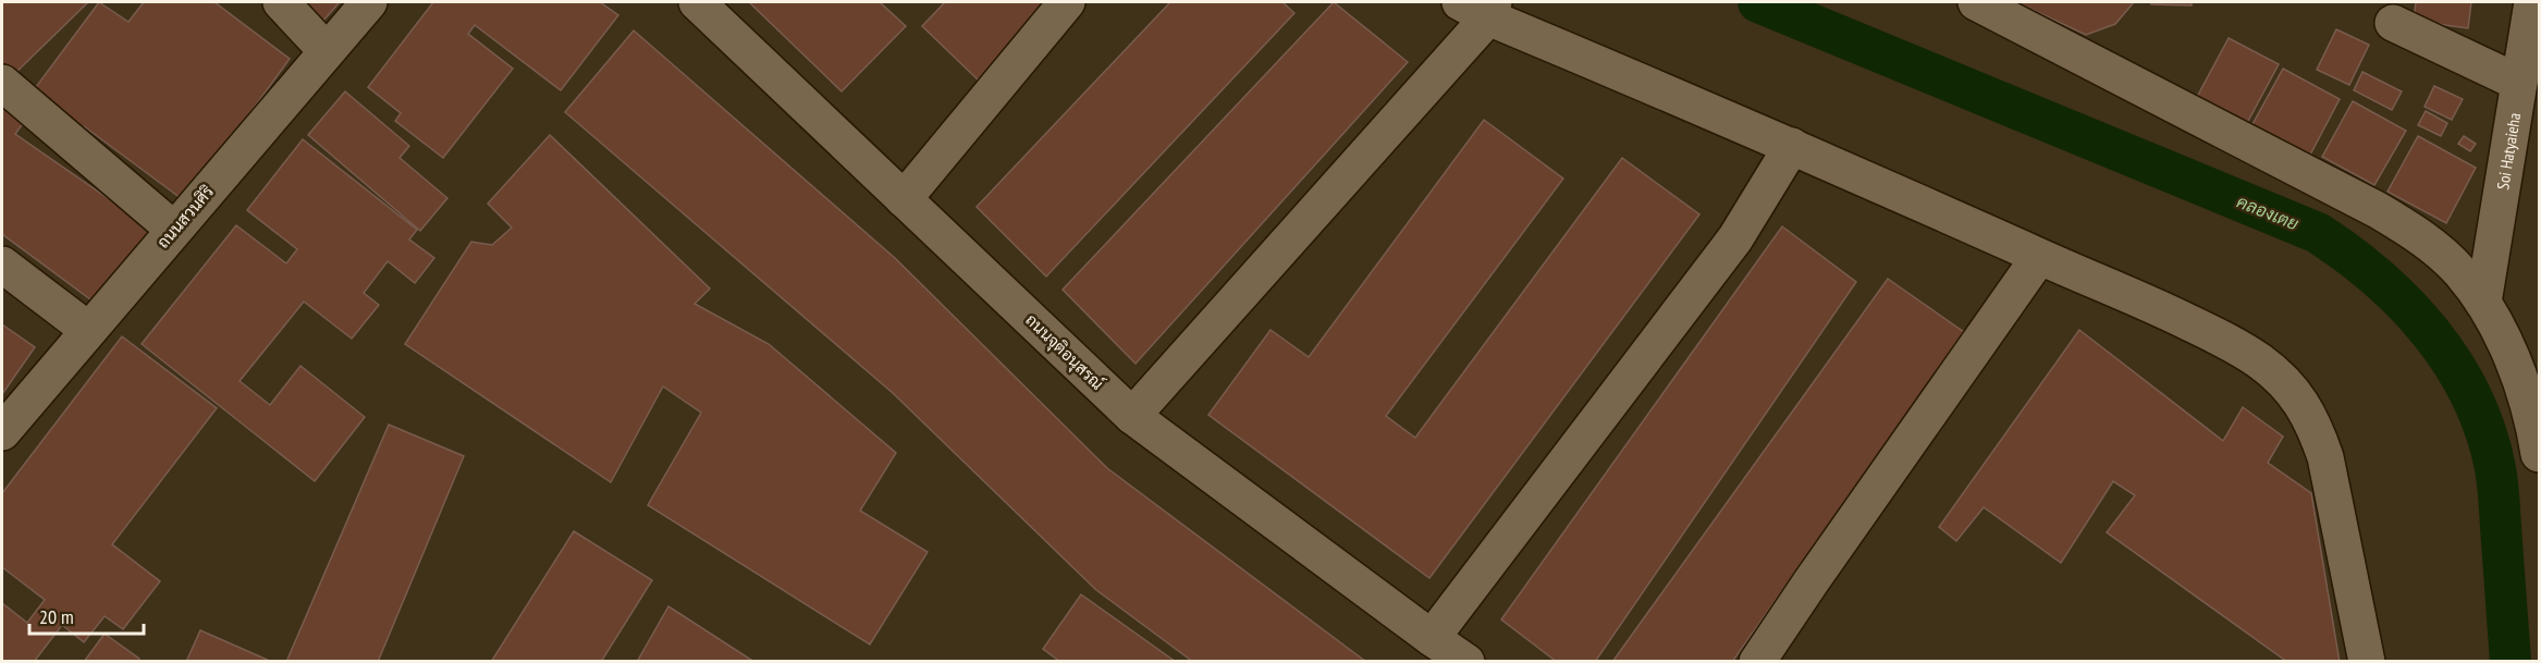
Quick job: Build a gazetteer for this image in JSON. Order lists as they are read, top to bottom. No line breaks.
{"streets":{"street":["Soi Hatyaieha","ถนนสวนศิริ","ถนนจุติอนุสรณ์"]},"water":["คลองเตย"],"scale_bar":"20 m"}
